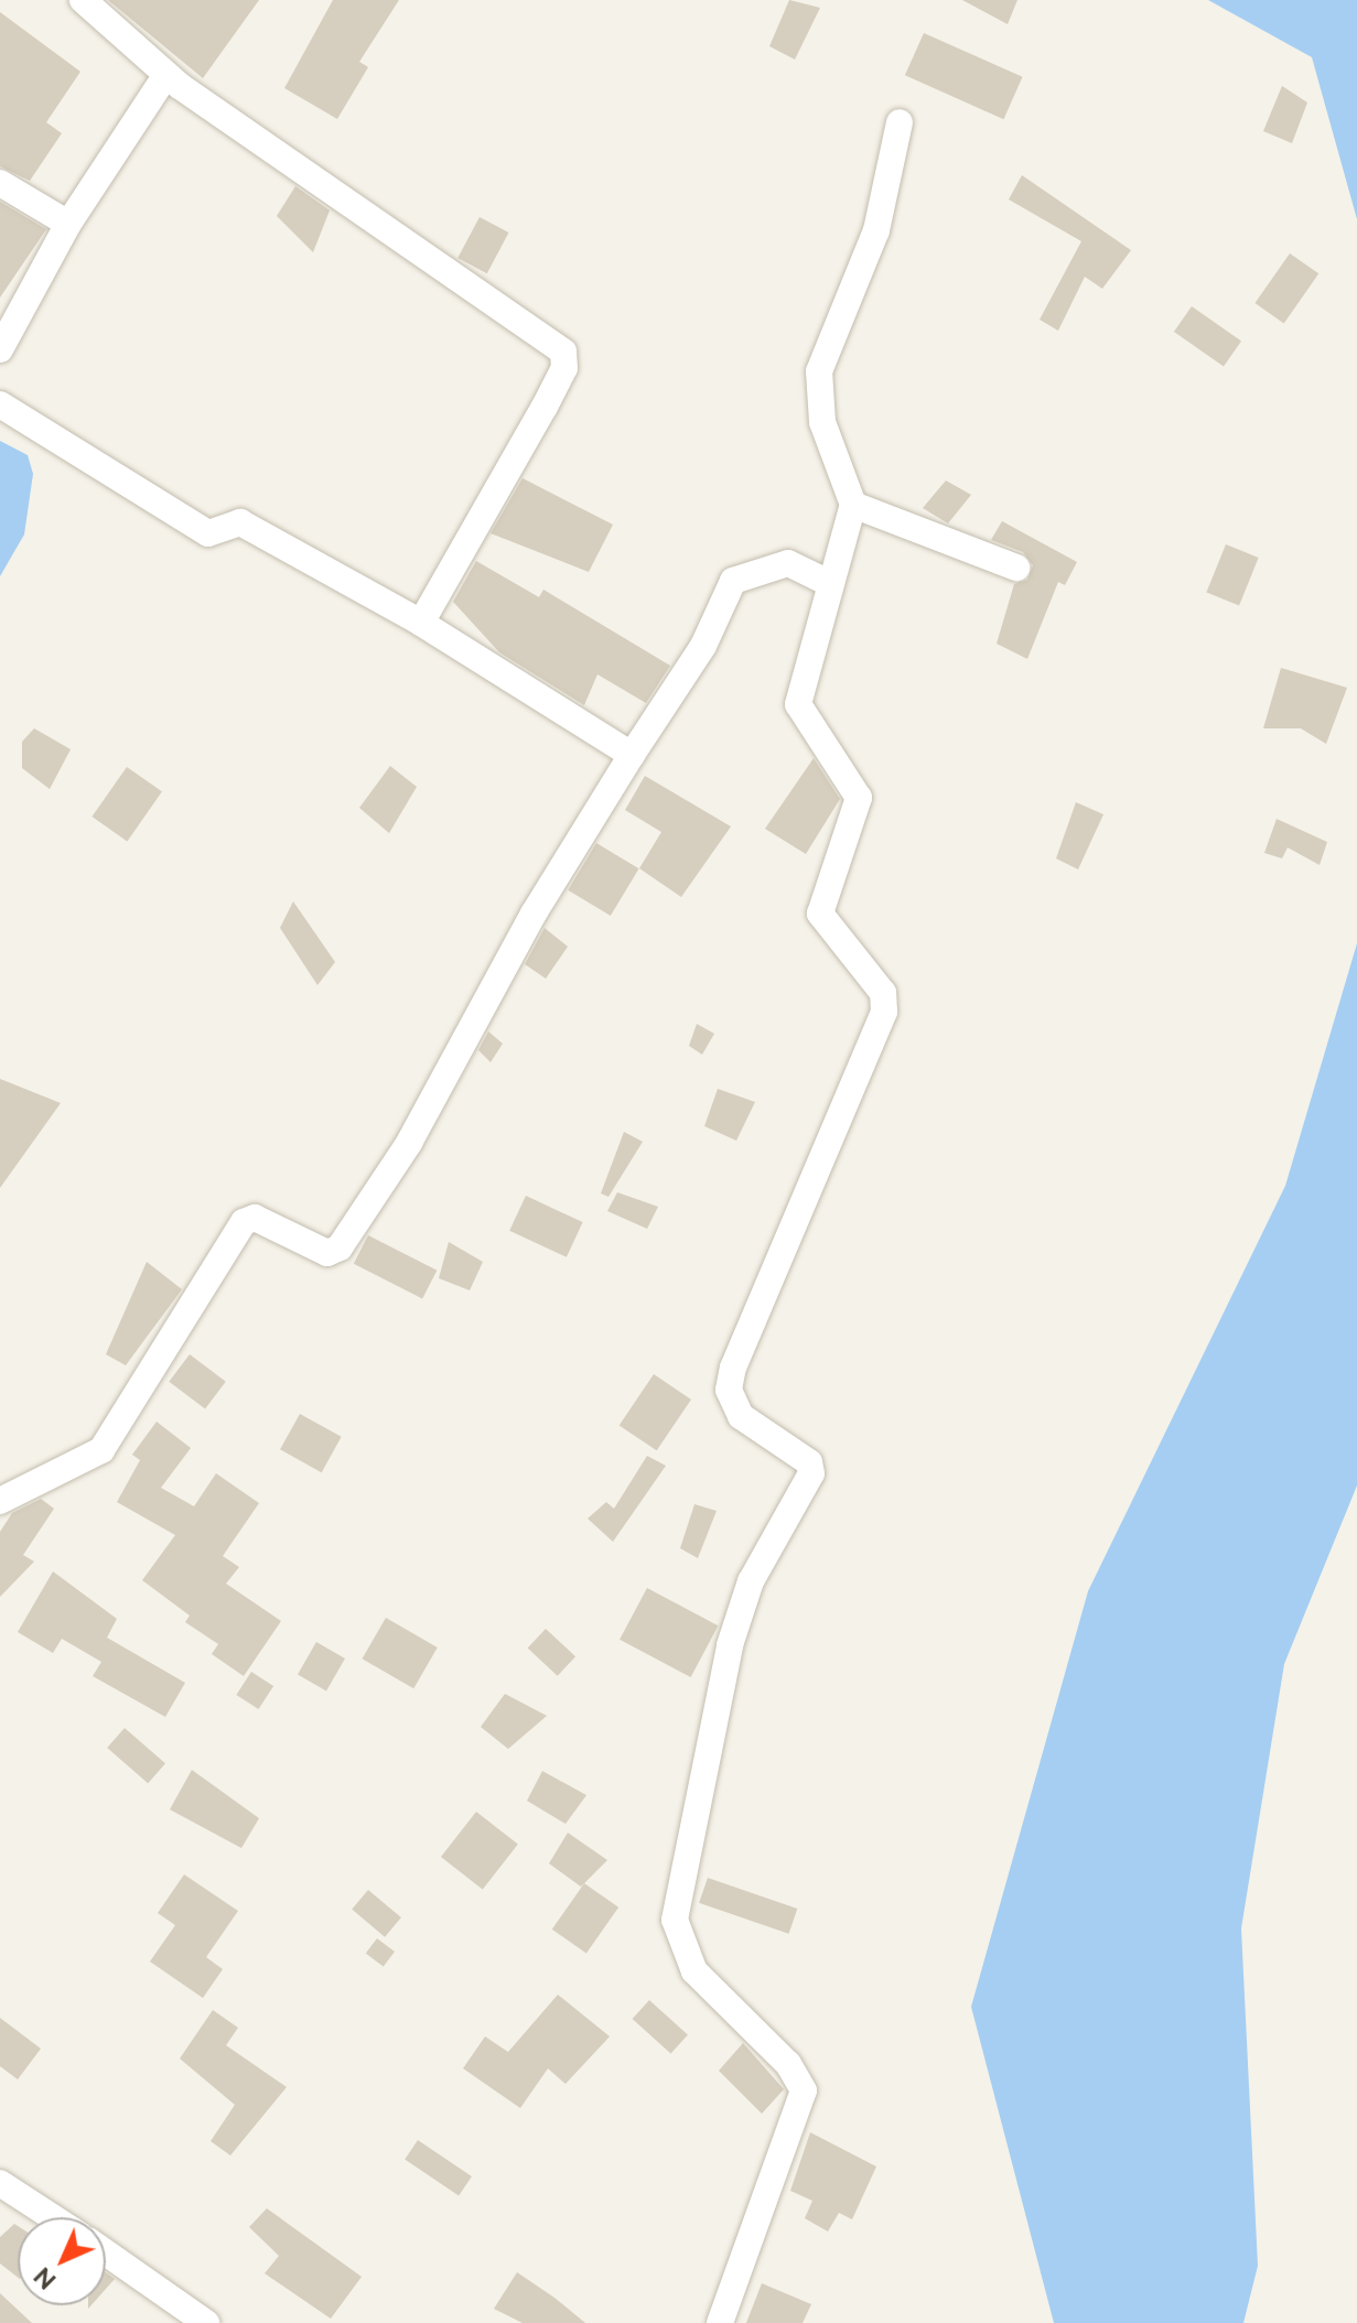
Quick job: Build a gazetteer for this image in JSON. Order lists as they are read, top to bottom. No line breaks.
{"north":"bottom left"}
